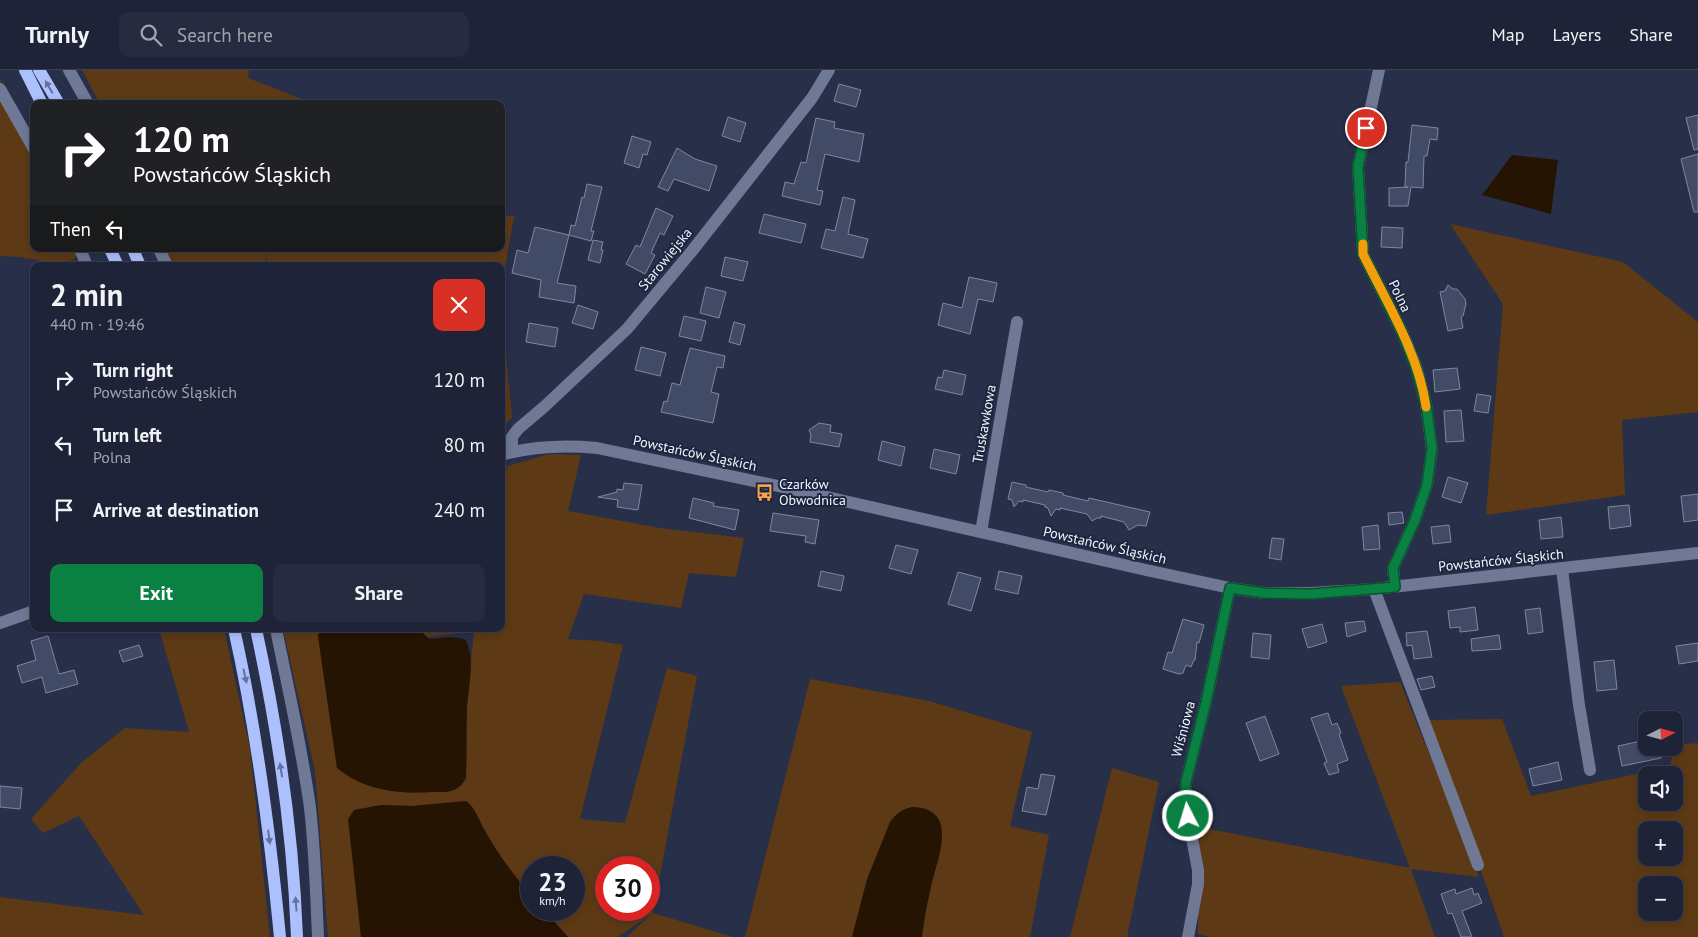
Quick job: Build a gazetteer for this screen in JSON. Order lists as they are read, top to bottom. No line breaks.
{"streets":{"street":["Starowiejska","Polna","Truskawkowa","Powstańców Śląskich","Wiśniowa"]},"crossings":[["Starowiejska","Powstańców Śląskich"],["Polna","Powstańców Śląskich"],["Truskawkowa","Powstańców Śląskich"],["Powstańców Śląskich","Wiśniowa"]],"places":{"bus stop":["Czarków Obwodnica"]},"north":"right","page":{"header":"Turnly","search":"Search here","nav":["Map","Layers","Share"],"turn":["120 m","Powstańców Śląskich"],"then":"Then","heading":["2 min","440 m · 19:46"],"list":[{"name":"Turn right","note":"Powstańców Śląskich","value":"120 m"},{"name":"Turn left","note":"Polna","value":"80 m"},{"name":"Arrive at destination","value":"240 m"}],"buttons":["Exit","Share"],"map_buttons":["+","−"],"speed":"23 km/h","limit":"30"}}
